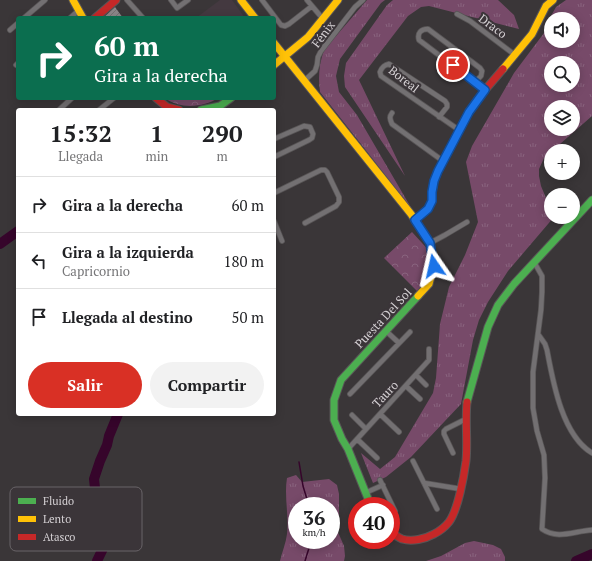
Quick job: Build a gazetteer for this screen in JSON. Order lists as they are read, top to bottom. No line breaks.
{"streets":{"street":["Draco","Fénix","Boreal","Puesta Del Sol","Tauro"]},"crossings":[["Fénix","Puesta Del Sol"],["Puesta Del Sol","Tauro"]],"legend":["Fluido","Lento","Atasco"],"page":{"map_buttons":["+","−"],"turn":["60 m","Gira a la derecha"],"eta":["15:32","Llegada","1","min","290","m"],"list":[{"name":"Gira a la derecha","value":"60 m"},{"name":"Gira a la izquierda","note":"Capricornio","value":"180 m"},{"name":"Llegada al destino","value":"50 m"}],"buttons":["Salir","Compartir"],"speed":"36 km/h","limit":"40"}}
